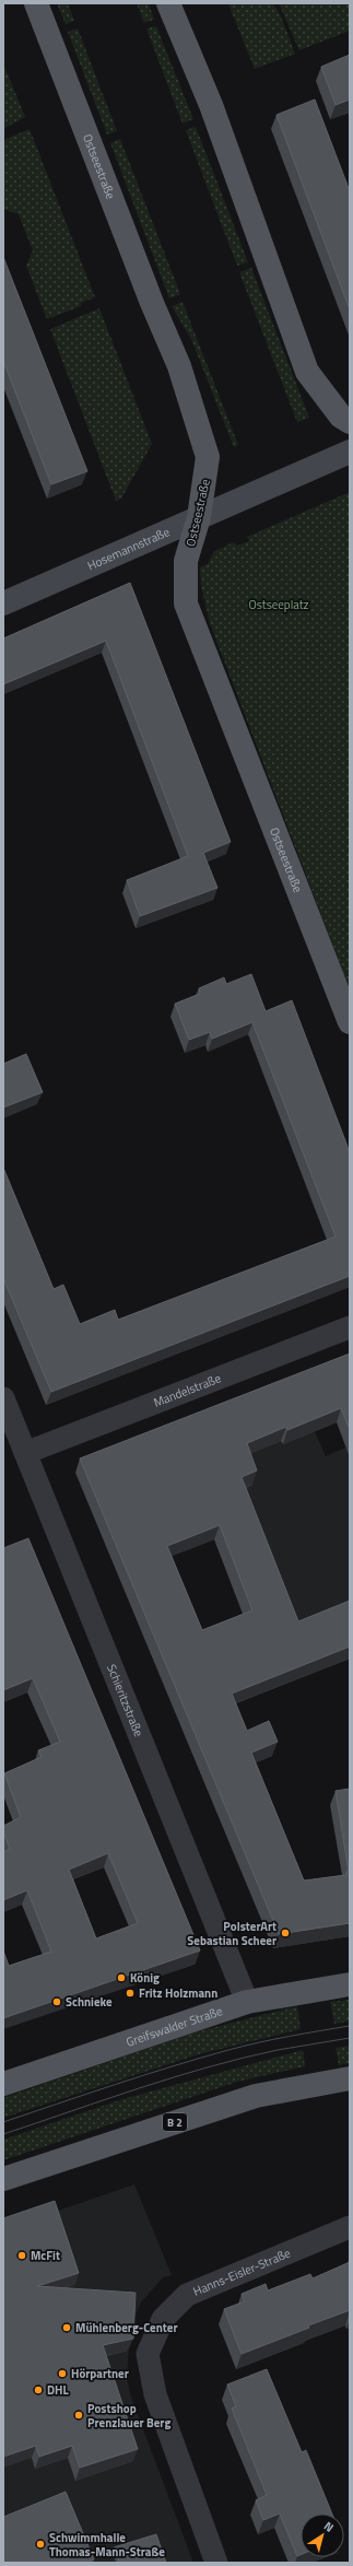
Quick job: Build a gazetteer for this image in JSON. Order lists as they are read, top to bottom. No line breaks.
{"streets":{"main road":["Ostseestraße","Greifswalder Straße","B 2"],"street":["Hosemannstraße","Mandelstraße","Schieritzstraße","Hanns-Eisler-Straße"]},"crossings":[["Ostseestraße","Hosemannstraße"],["Mandelstraße","Schieritzstraße"],["Schieritzstraße","Greifswalder Straße"]],"parks":["Ostseeplatz"],"places":["PolsterArt Sebastian Scheer","König","Fritz Holzmann","Schnieke","McFit","Mühlenberg-Center","Hörpartner","DHL","Postshop Prenzlauer Berg","Schwimmhalle Thomas-Mann-Straße"],"north":"top right"}
